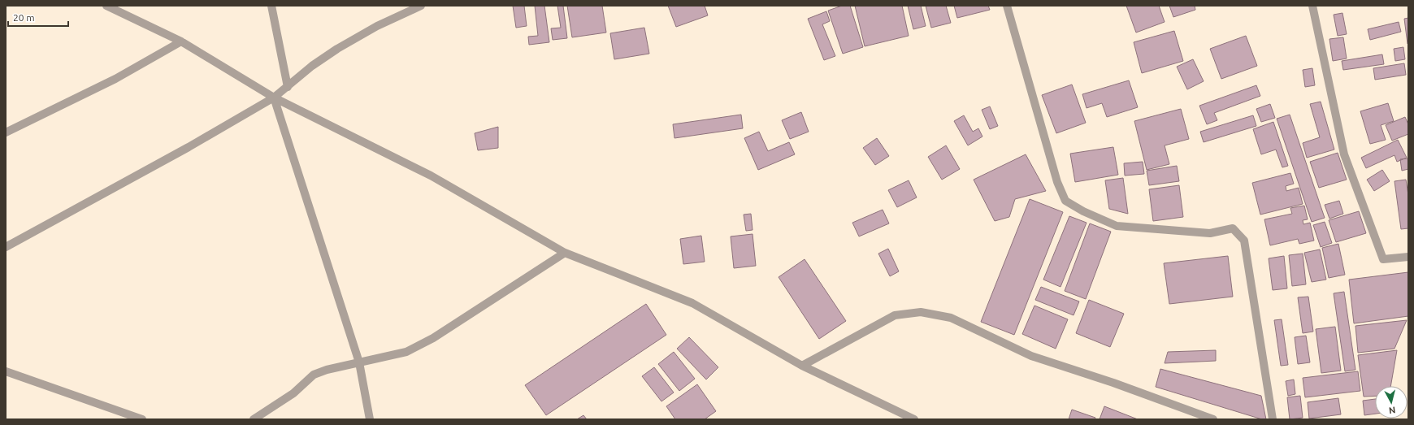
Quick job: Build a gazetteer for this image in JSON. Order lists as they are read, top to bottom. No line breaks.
{"scale_bar":"20 m","north":"bottom"}
